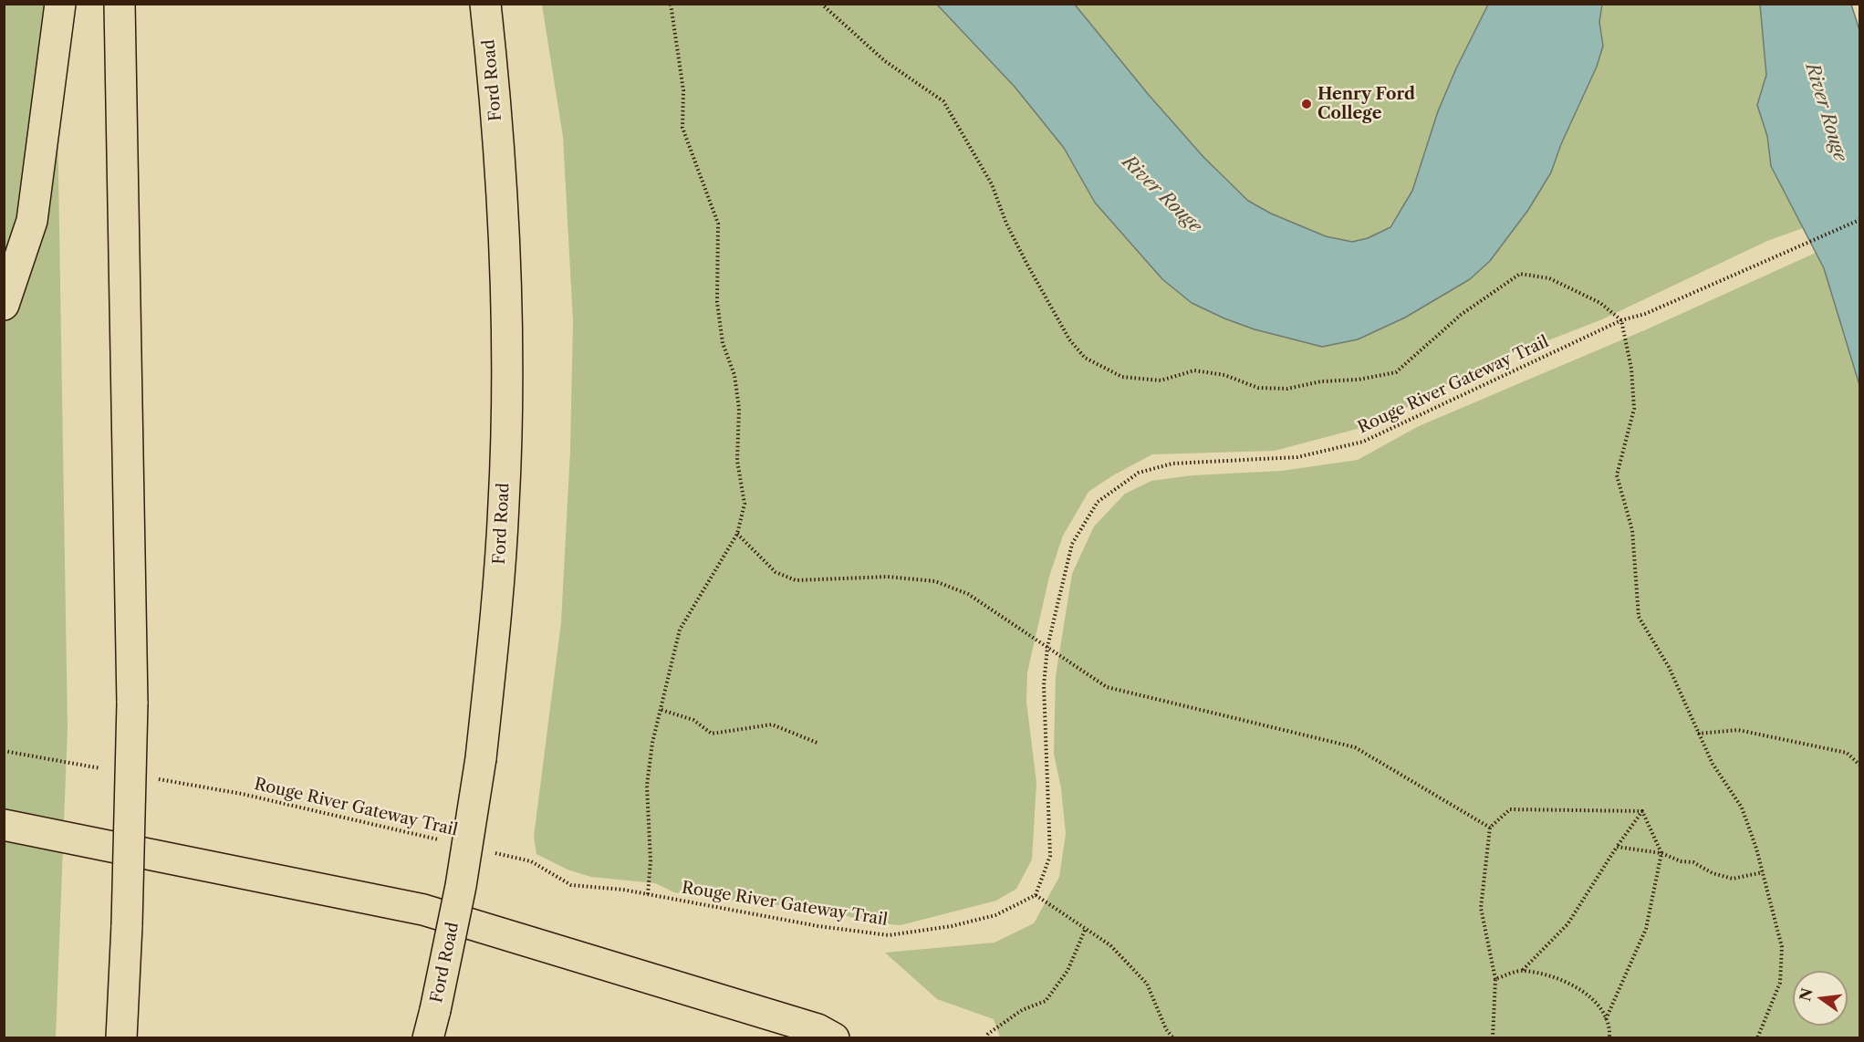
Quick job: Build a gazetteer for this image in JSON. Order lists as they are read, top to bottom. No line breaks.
{"streets":{"main road":["Ford Road"],"path":["Rouge River Gateway Trail"]},"water":["River Rouge"],"places":["Henry Ford College"],"north":"left"}
